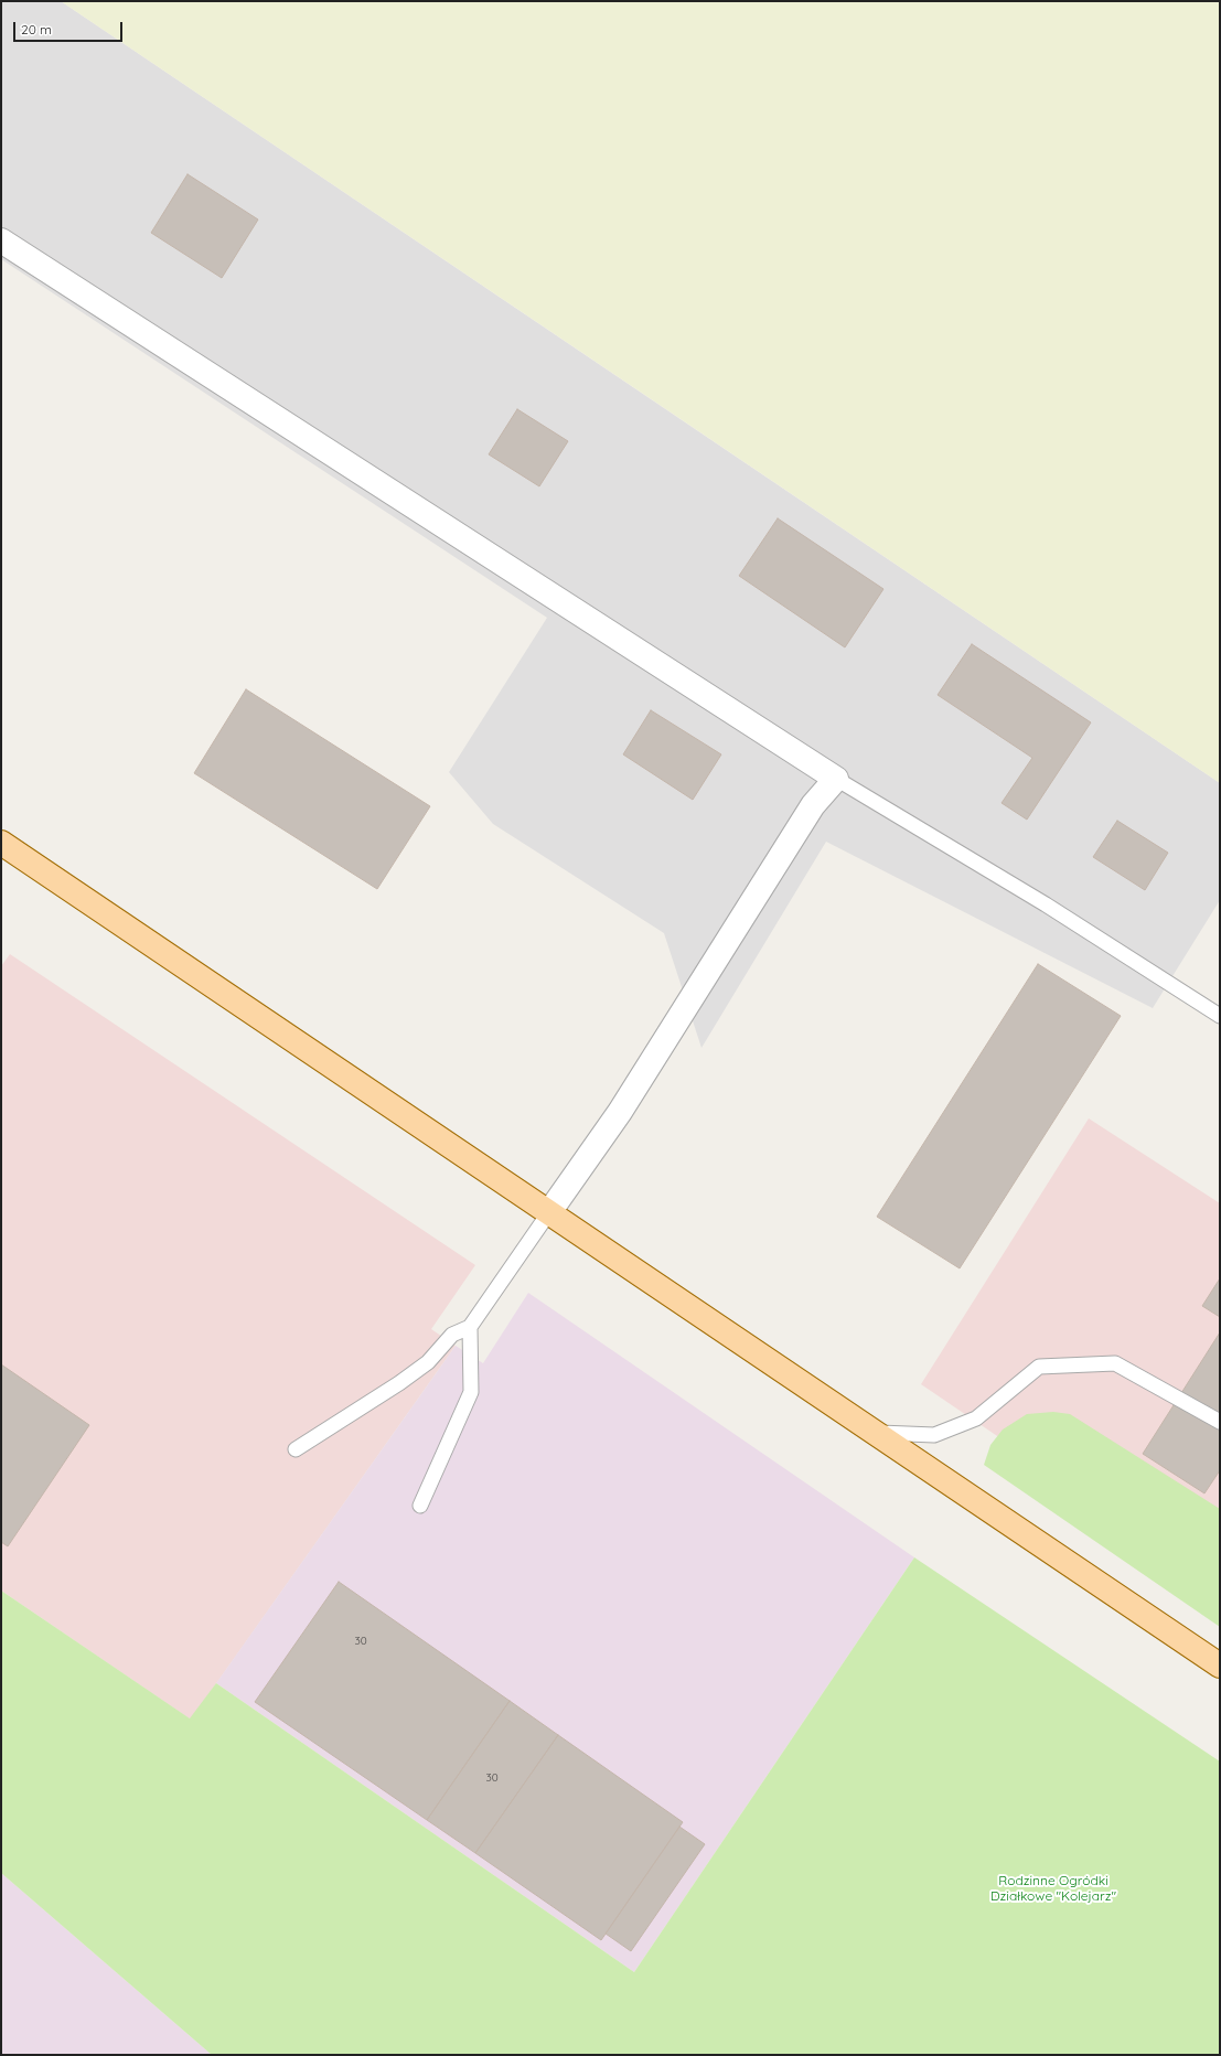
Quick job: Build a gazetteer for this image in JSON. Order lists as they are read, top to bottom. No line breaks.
{"parks":["Rodzinne Ogródki Działkowe \"Kolejarz\""],"house_numbers":["30","30"],"scale_bar":"20 m"}
